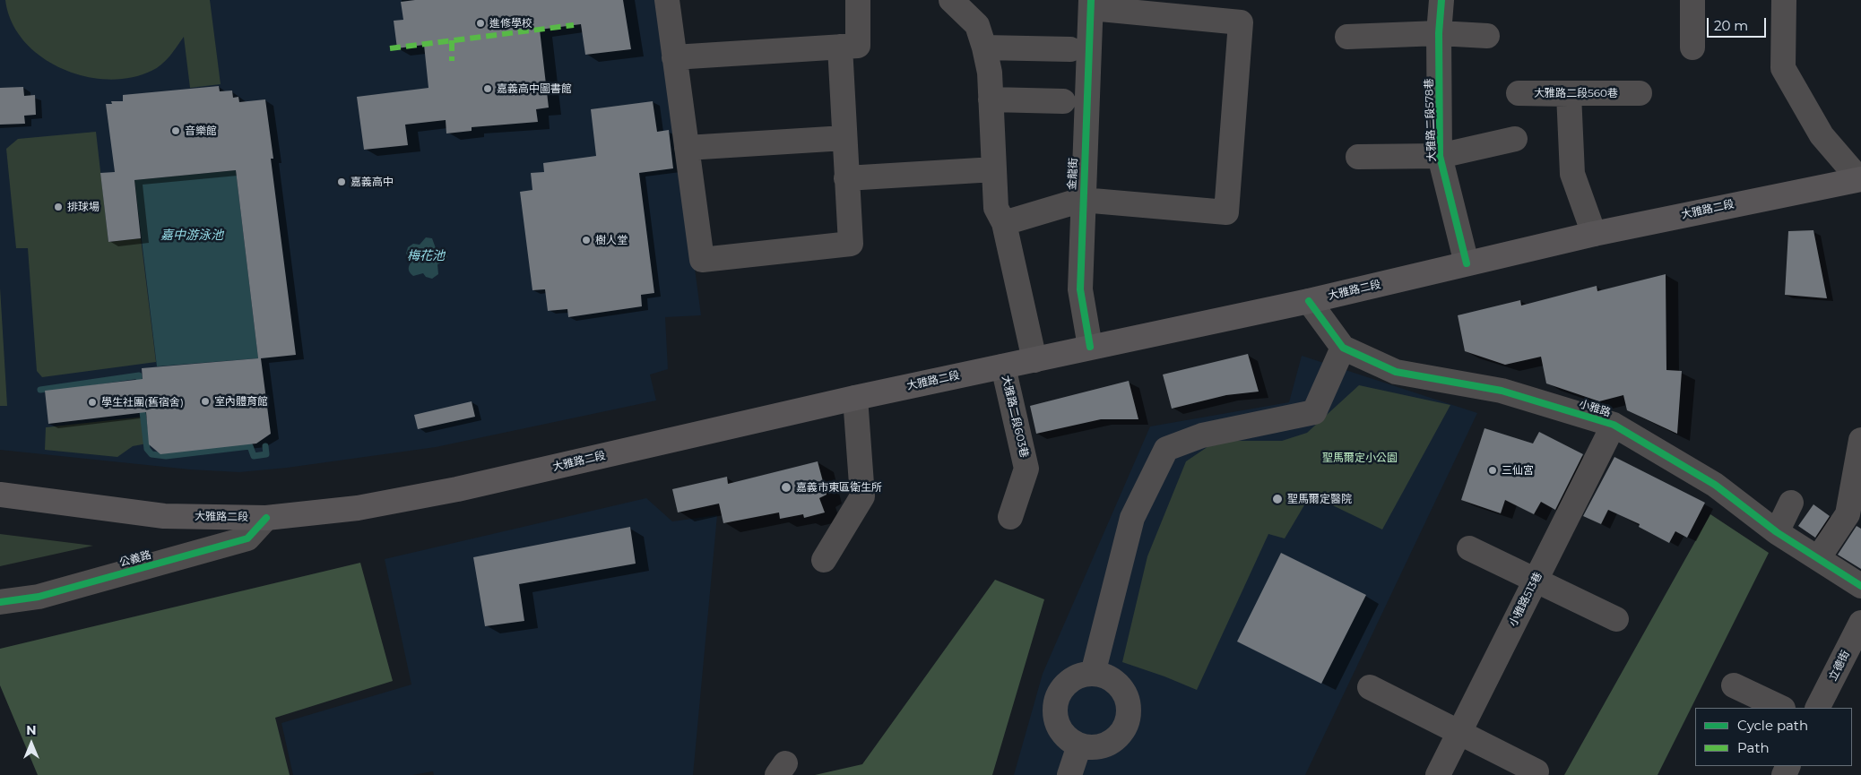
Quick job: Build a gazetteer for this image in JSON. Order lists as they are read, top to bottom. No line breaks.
{"streets":{"main road":["大雅路二段"],"street":["大雅路二段560巷","大雅路二段578巷","金龍街","小雅路","大雅路二段603巷","公義路","小雅路513巷","立德街"]},"crossings":[["大雅路二段560巷","大雅路二段"],["大雅路二段578巷","大雅路二段"],["金龍街","大雅路二段"],["大雅路二段","小雅路"],["大雅路二段","大雅路二段603巷"],["大雅路二段","公義路"],["小雅路","小雅路513巷"]],"water":["嘉中游泳池","梅花池"],"parks":["聖馬爾定小公園"],"places":["進修學校","嘉義高中圖書館","音樂館","嘉義高中","排球場","樹人堂","室內體育館","學生社團(舊宿舍)","三仙宮","嘉義市東區衛生所","聖馬爾定醫院"],"legend":["Cycle path","Path"],"scale_bar":"20 m","north":"top"}
